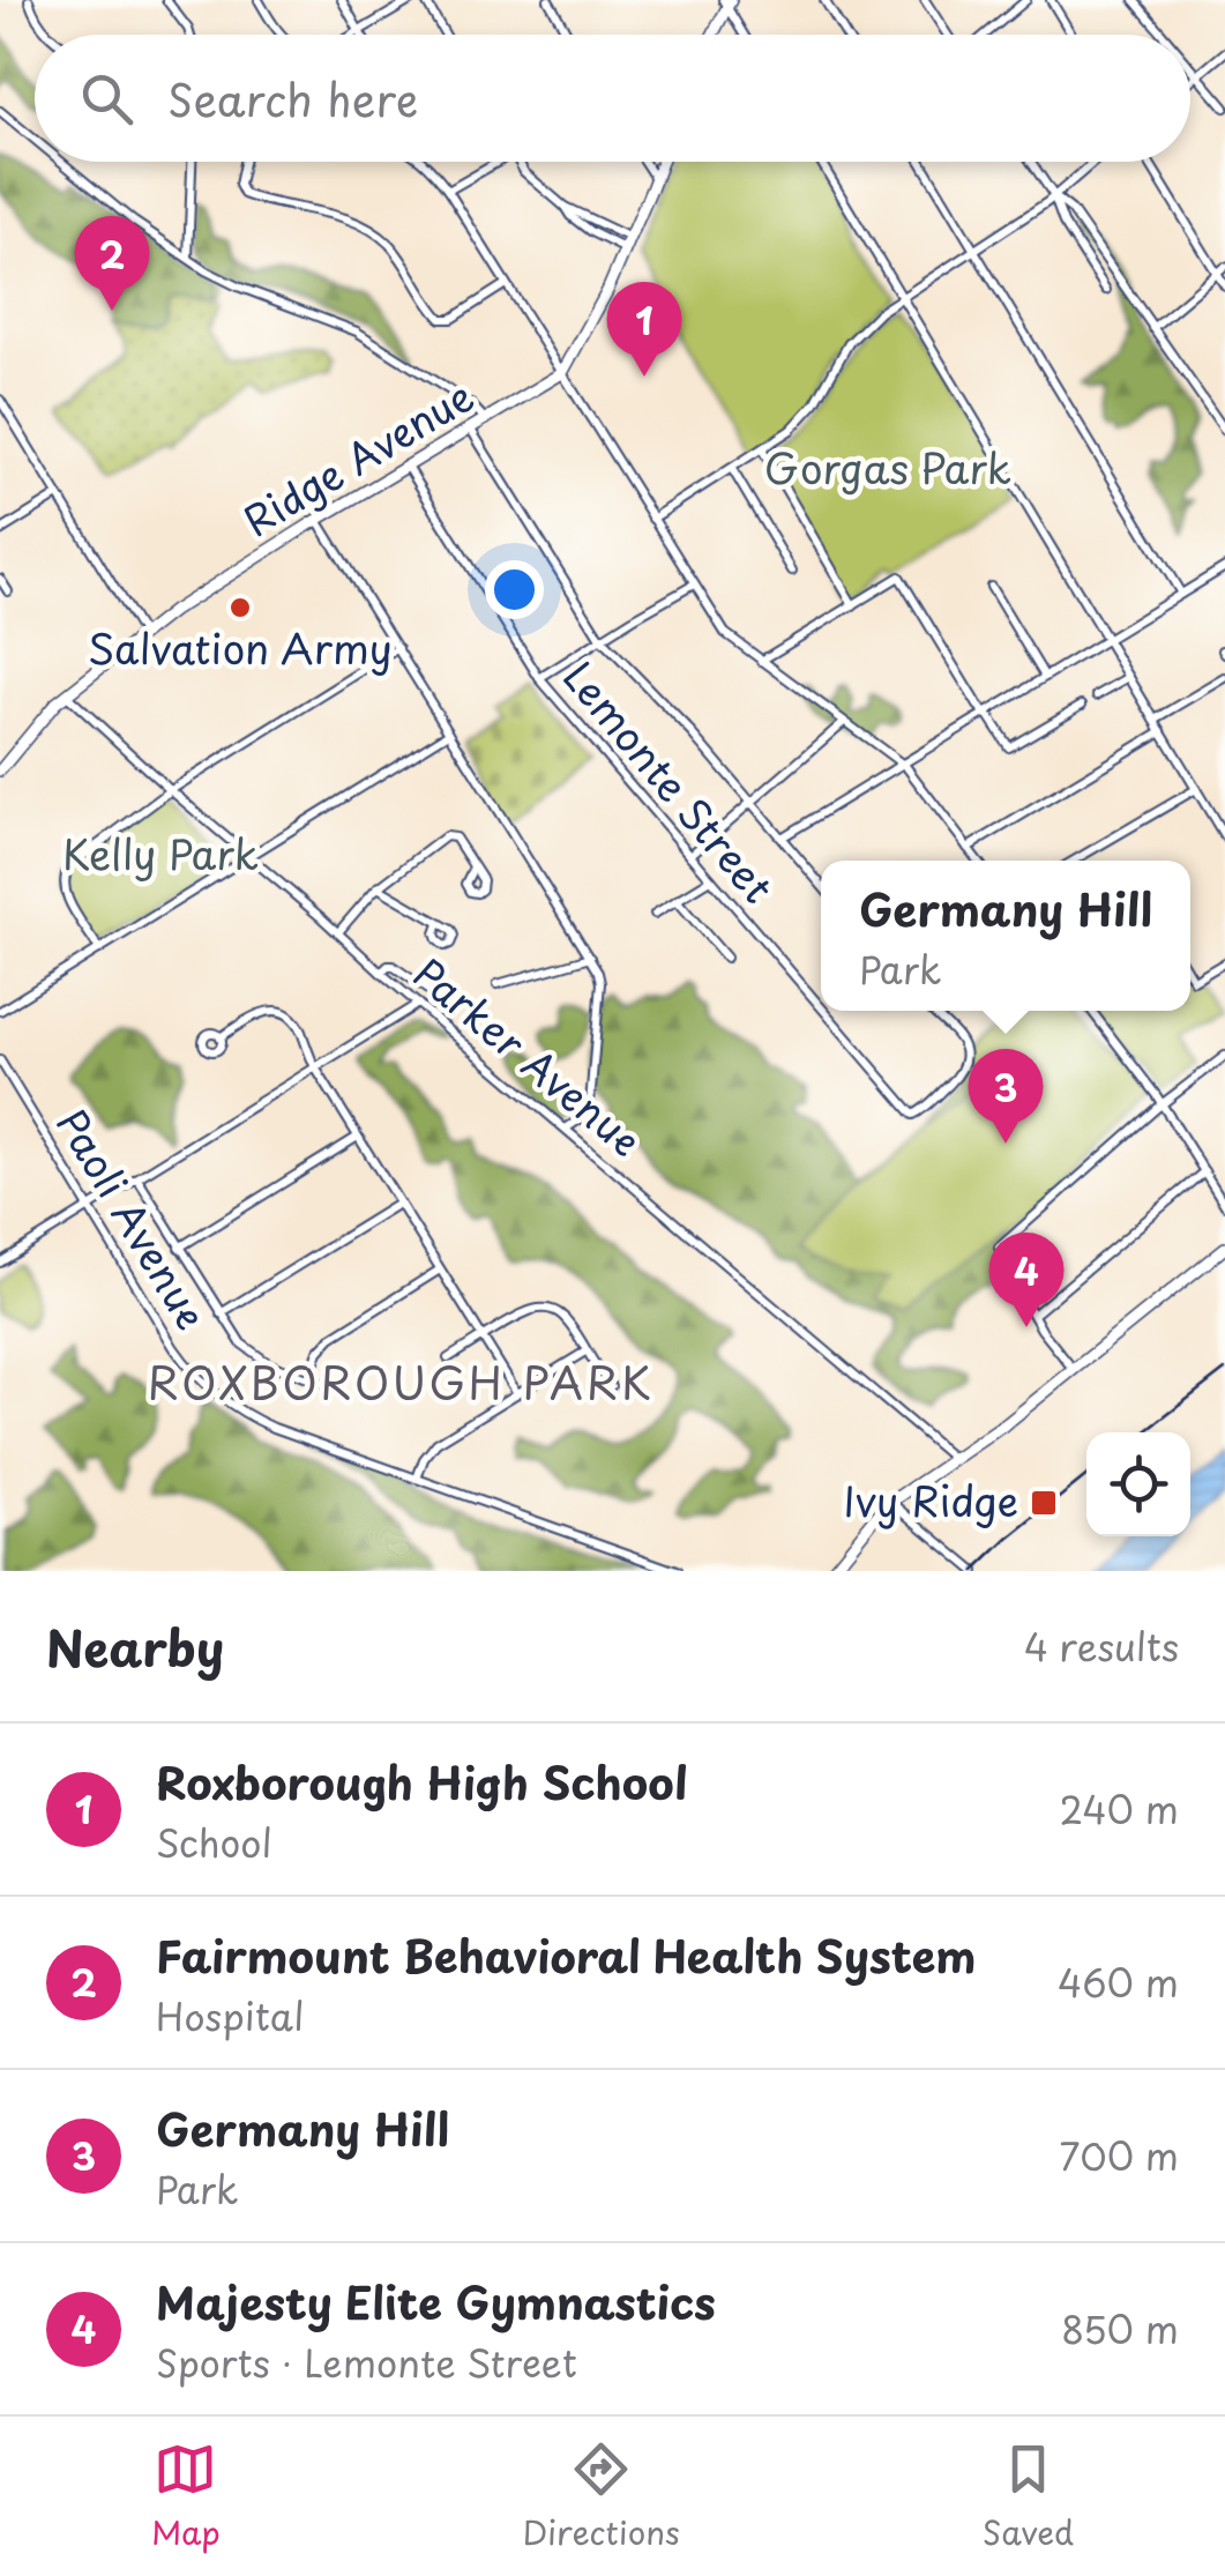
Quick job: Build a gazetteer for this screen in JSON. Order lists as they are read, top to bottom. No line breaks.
{"streets":{"main road":["Ridge Avenue"],"street":["Lemonte Street","Parker Avenue","Paoli Avenue"]},"crossings":[["Ridge Avenue","Lemonte Street"],["Ridge Avenue","Parker Avenue"]],"districts":["ROXBOROUGH PARK"],"parks":["Gorgas Park","Kelly Park"],"places":{"other":["Salvation Army"],"transit":["Ivy Ridge"]},"page":{"search":"Search here","pins":["2","1","3","4"],"popup":["Germany Hill","Park"],"heading":["Nearby","4 results"],"list":[{"mark":"1","name":"Roxborough High School","note":"School","value":"240 m"},{"mark":"2","name":"Fairmount Behavioral Health System","note":"Hospital","value":"460 m"},{"mark":"3","name":"Germany Hill","note":"Park","value":"700 m"},{"mark":"4","name":"Majesty Elite Gymnastics","note":"Sports · Lemonte Street","value":"850 m"}],"nav":["Map","Directions","Saved"]}}
